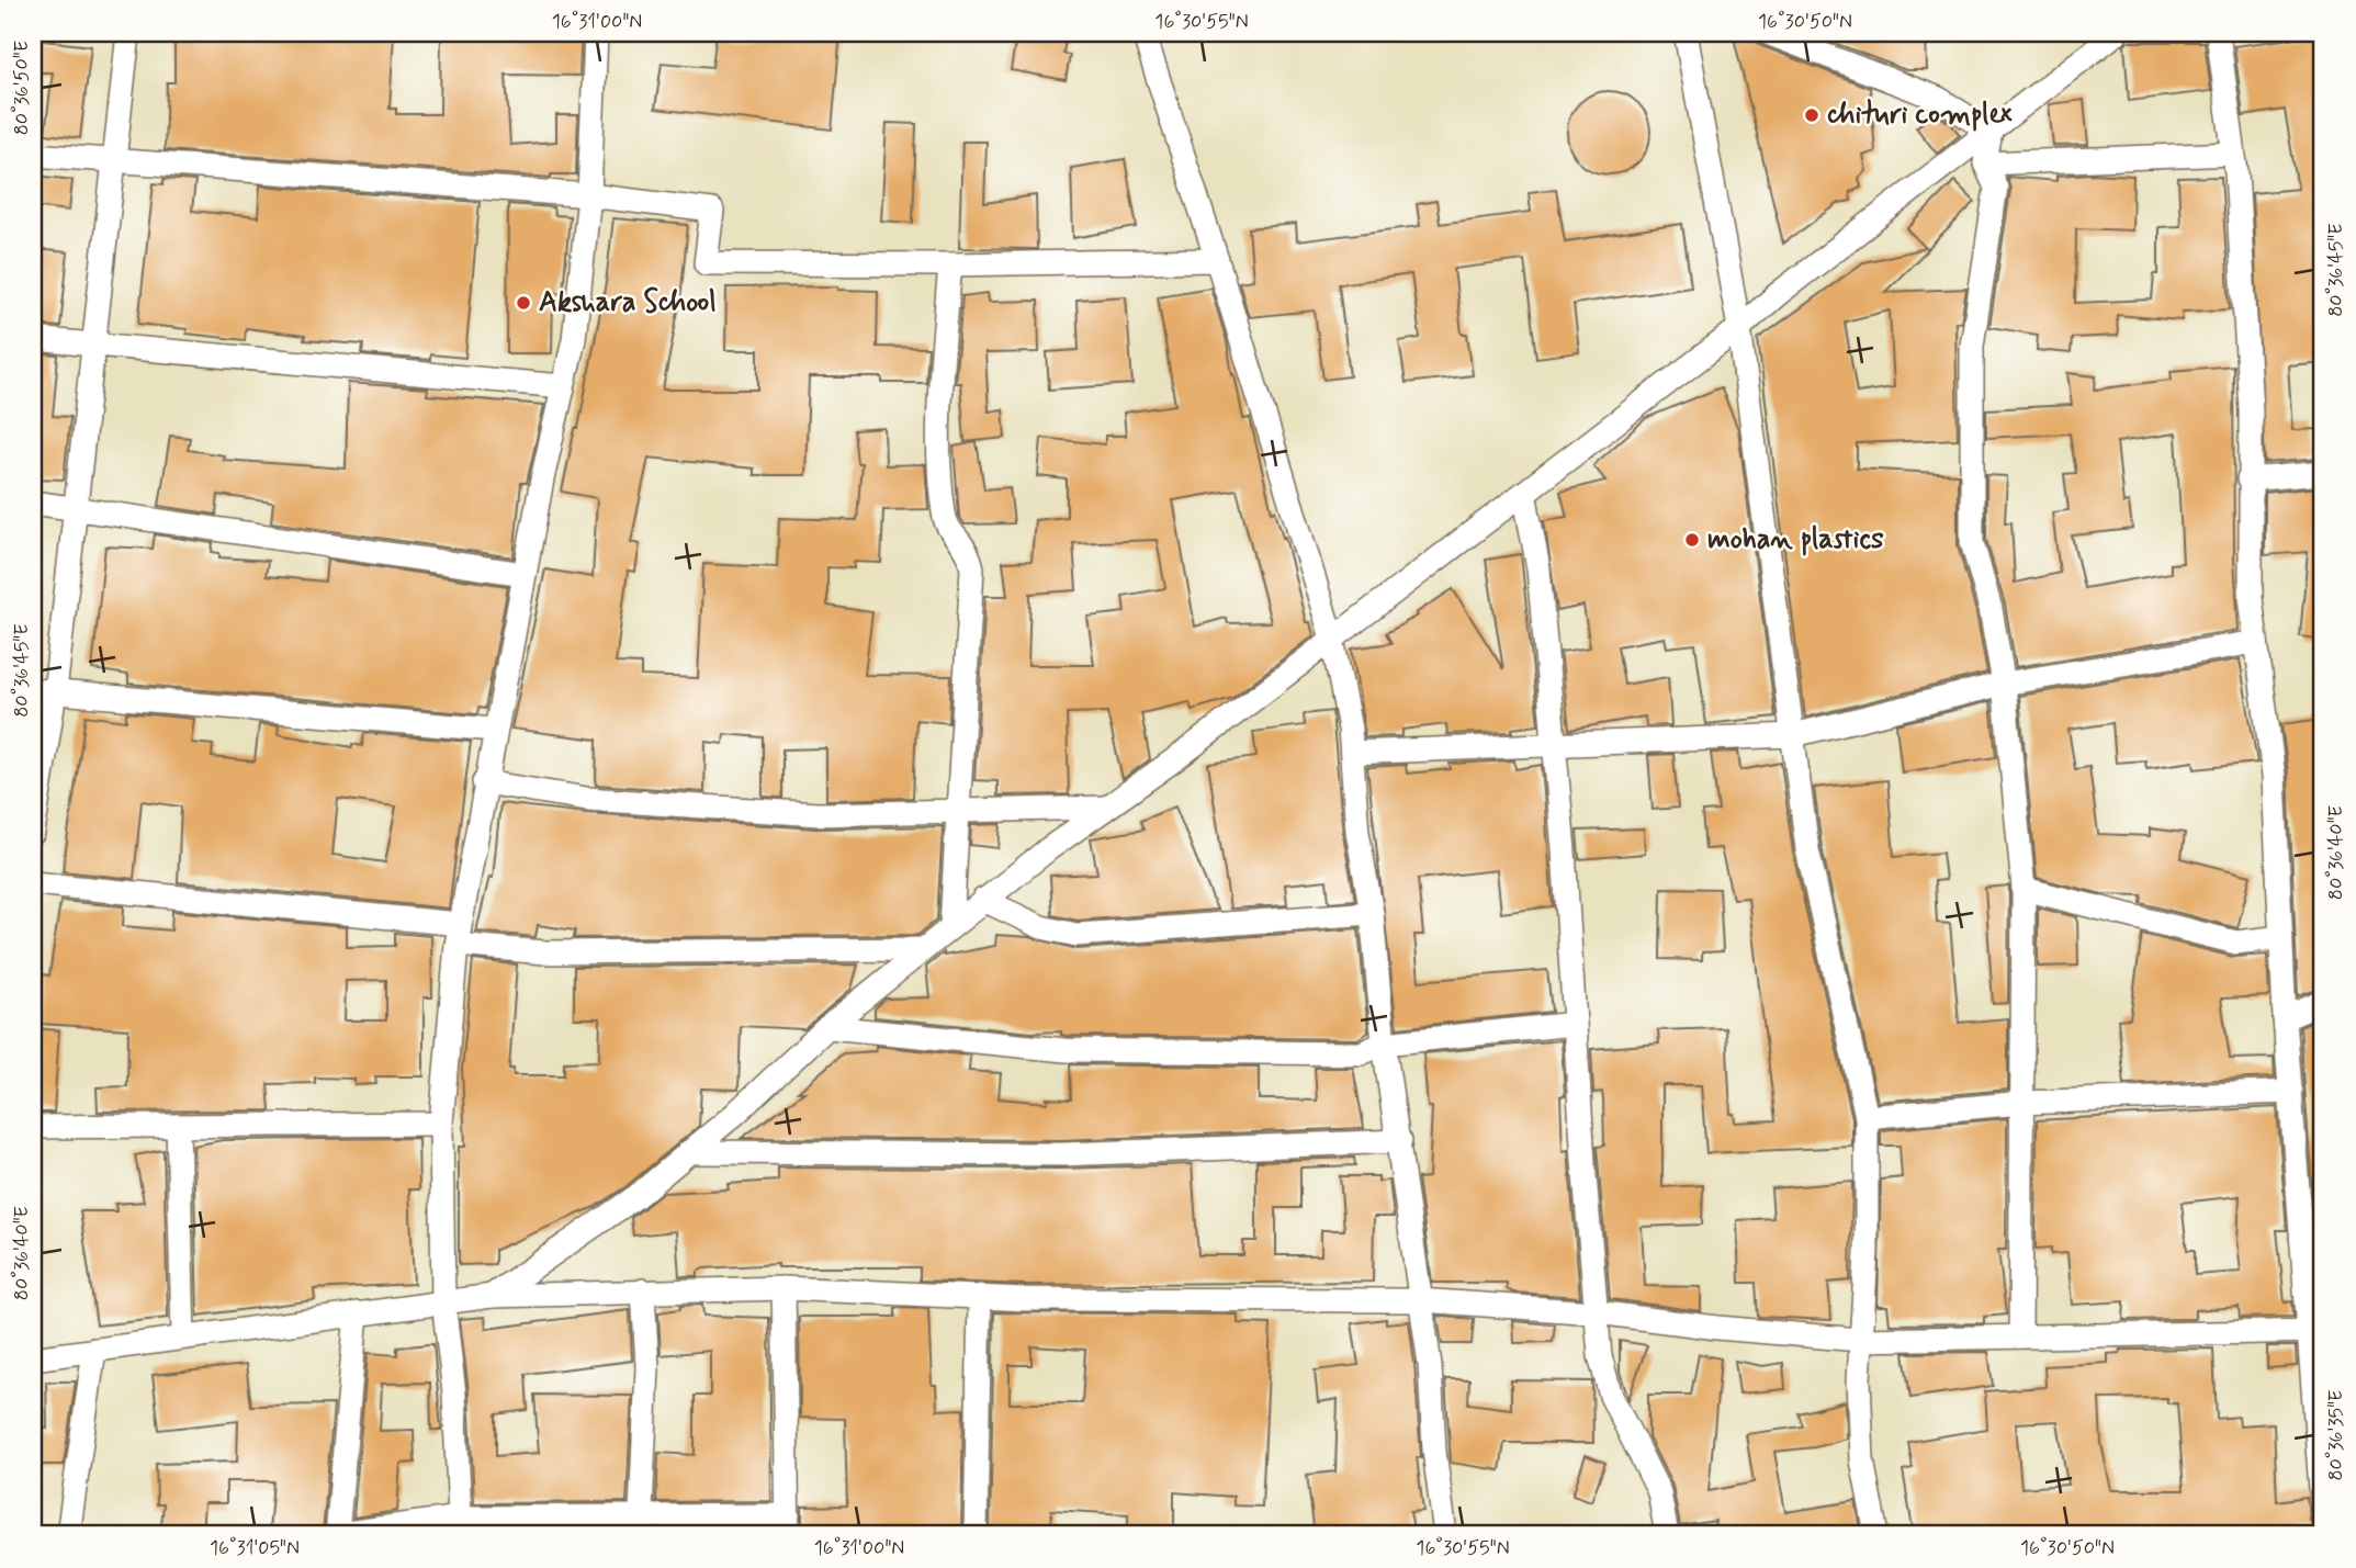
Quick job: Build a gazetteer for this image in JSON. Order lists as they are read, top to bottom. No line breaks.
{"places":["chituri complex","Akshara School","mohan plastics"],"coordinates":["16°31'00\"N","16°30'55\"N","16°30'50\"N","80°36'50\"E","80°36'45\"E","80°36'40\"E","80°36'35\"E","16°31'05\"N"]}
